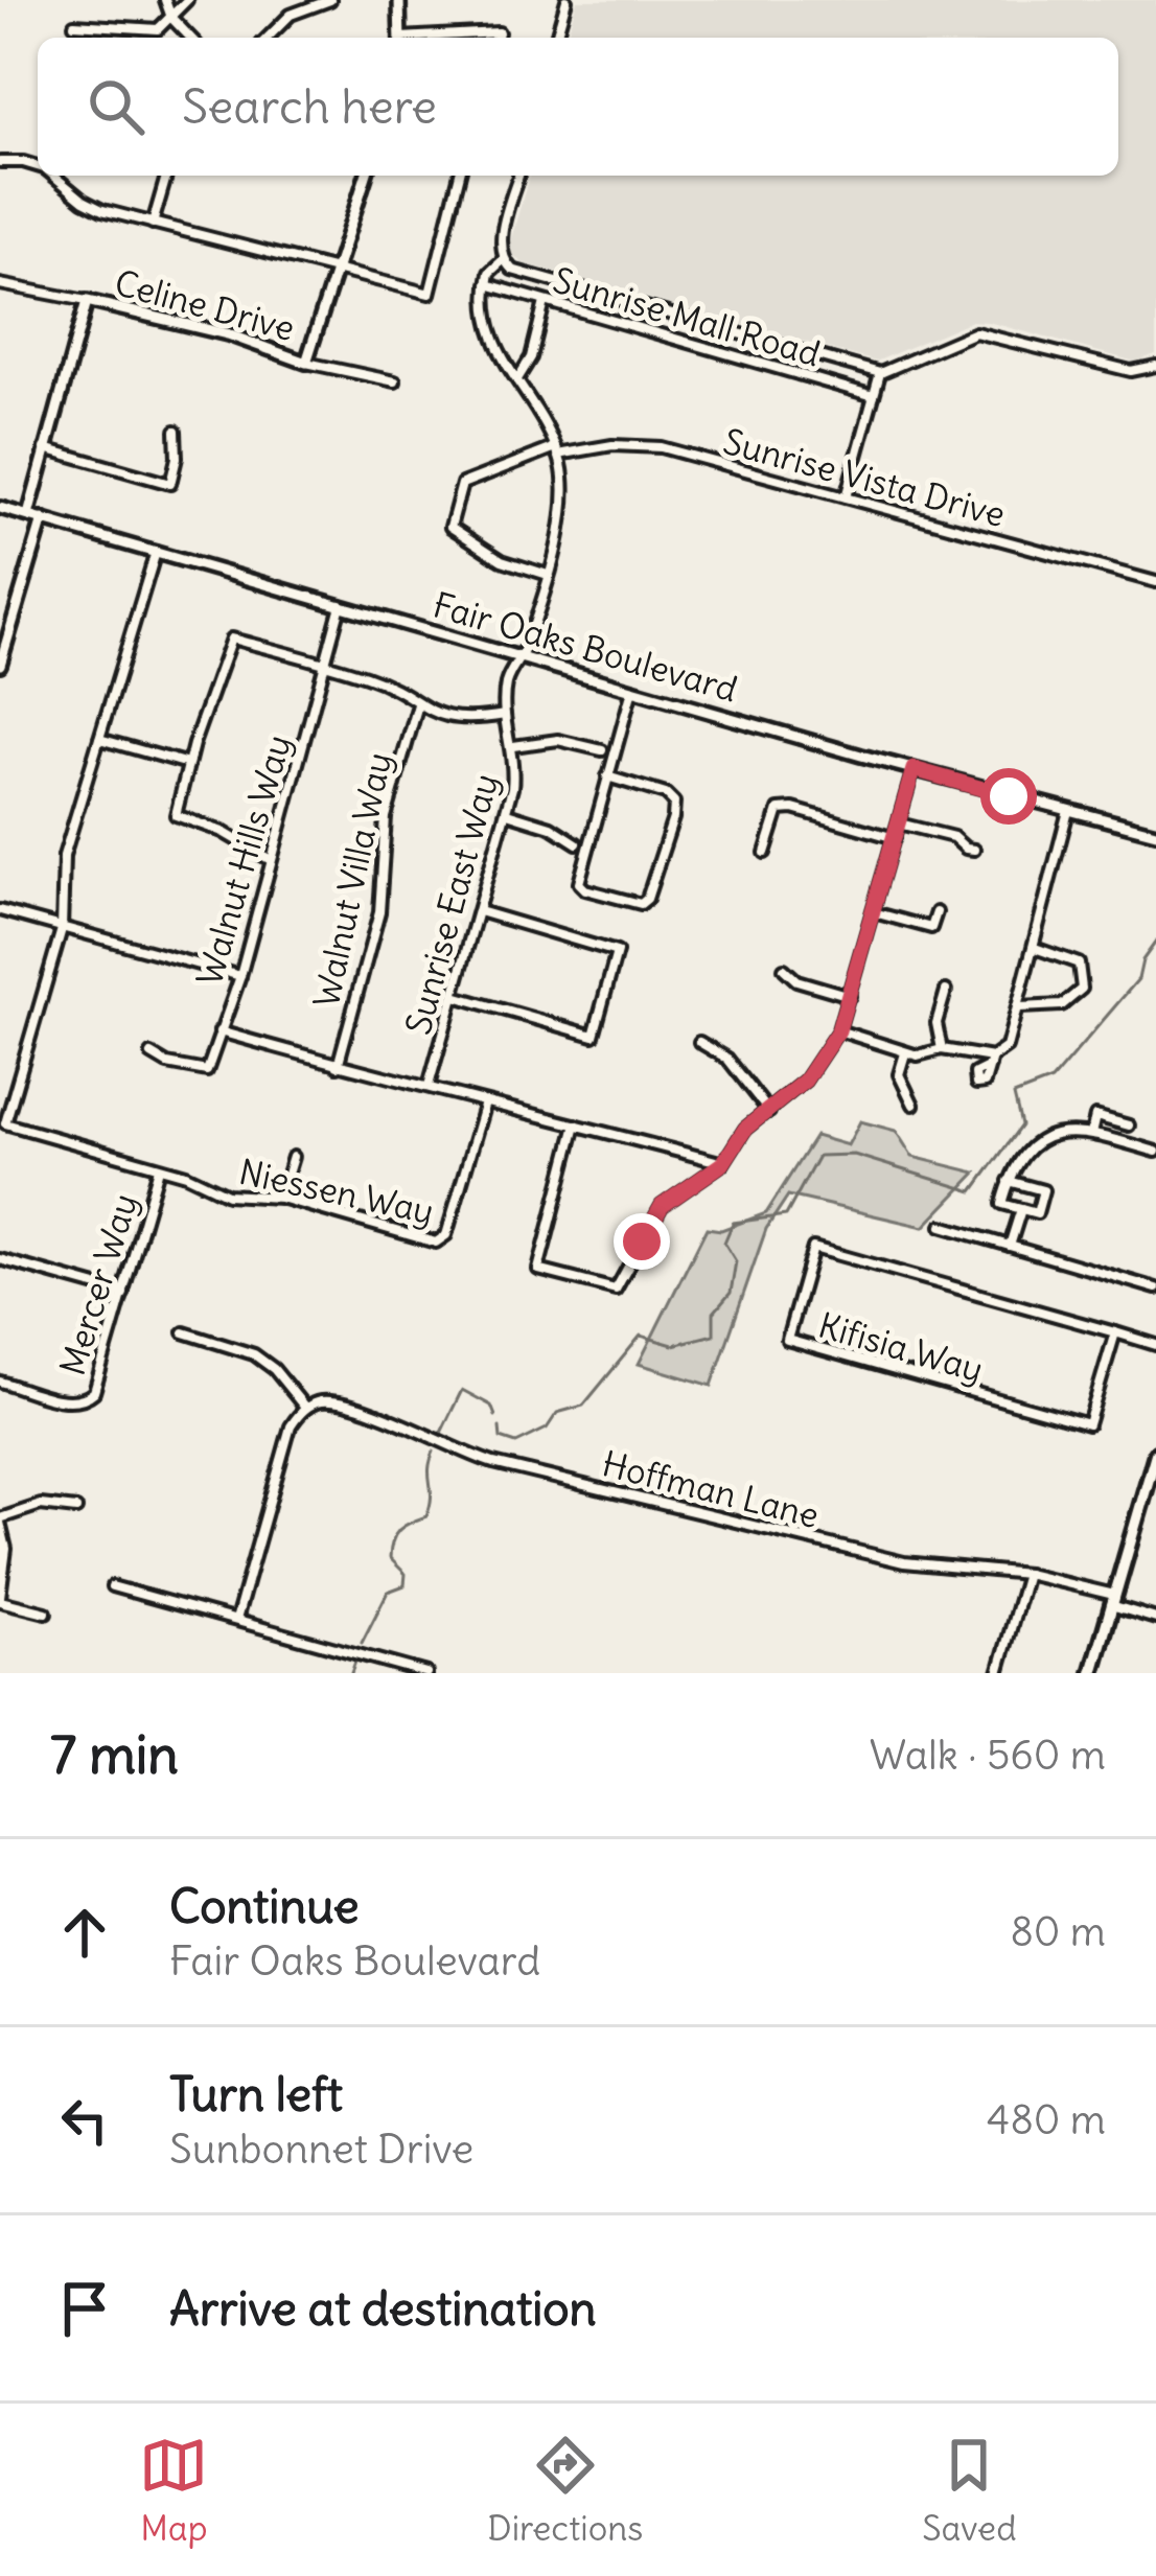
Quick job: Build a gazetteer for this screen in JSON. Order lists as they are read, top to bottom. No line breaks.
{"streets":{"main road":["Celine Drive","Fair Oaks Boulevard"],"street":["Sunrise Mall Road","Sunrise Vista Drive","Walnut Hills Way","Walnut Villa Way","Sunrise East Way","Niessen Way","Mercer Way","Kifisia Way","Hoffman Lane"]},"crossings":[["Sunrise Mall Road","Sunrise East Way"],["Sunrise Vista Drive","Sunrise East Way"],["Fair Oaks Boulevard","Walnut Hills Way"],["Fair Oaks Boulevard","Sunrise East Way"],["Fair Oaks Boulevard","Niessen Way"],["Niessen Way","Mercer Way"]],"page":{"search":"Search here","heading":["7 min","Walk · 560 m"],"list":[["Continue","Fair Oaks Boulevard","80 m"],["Turn left","Sunbonnet Drive","480 m"],"Arrive at destination"],"nav":["Map","Directions","Saved"]}}
